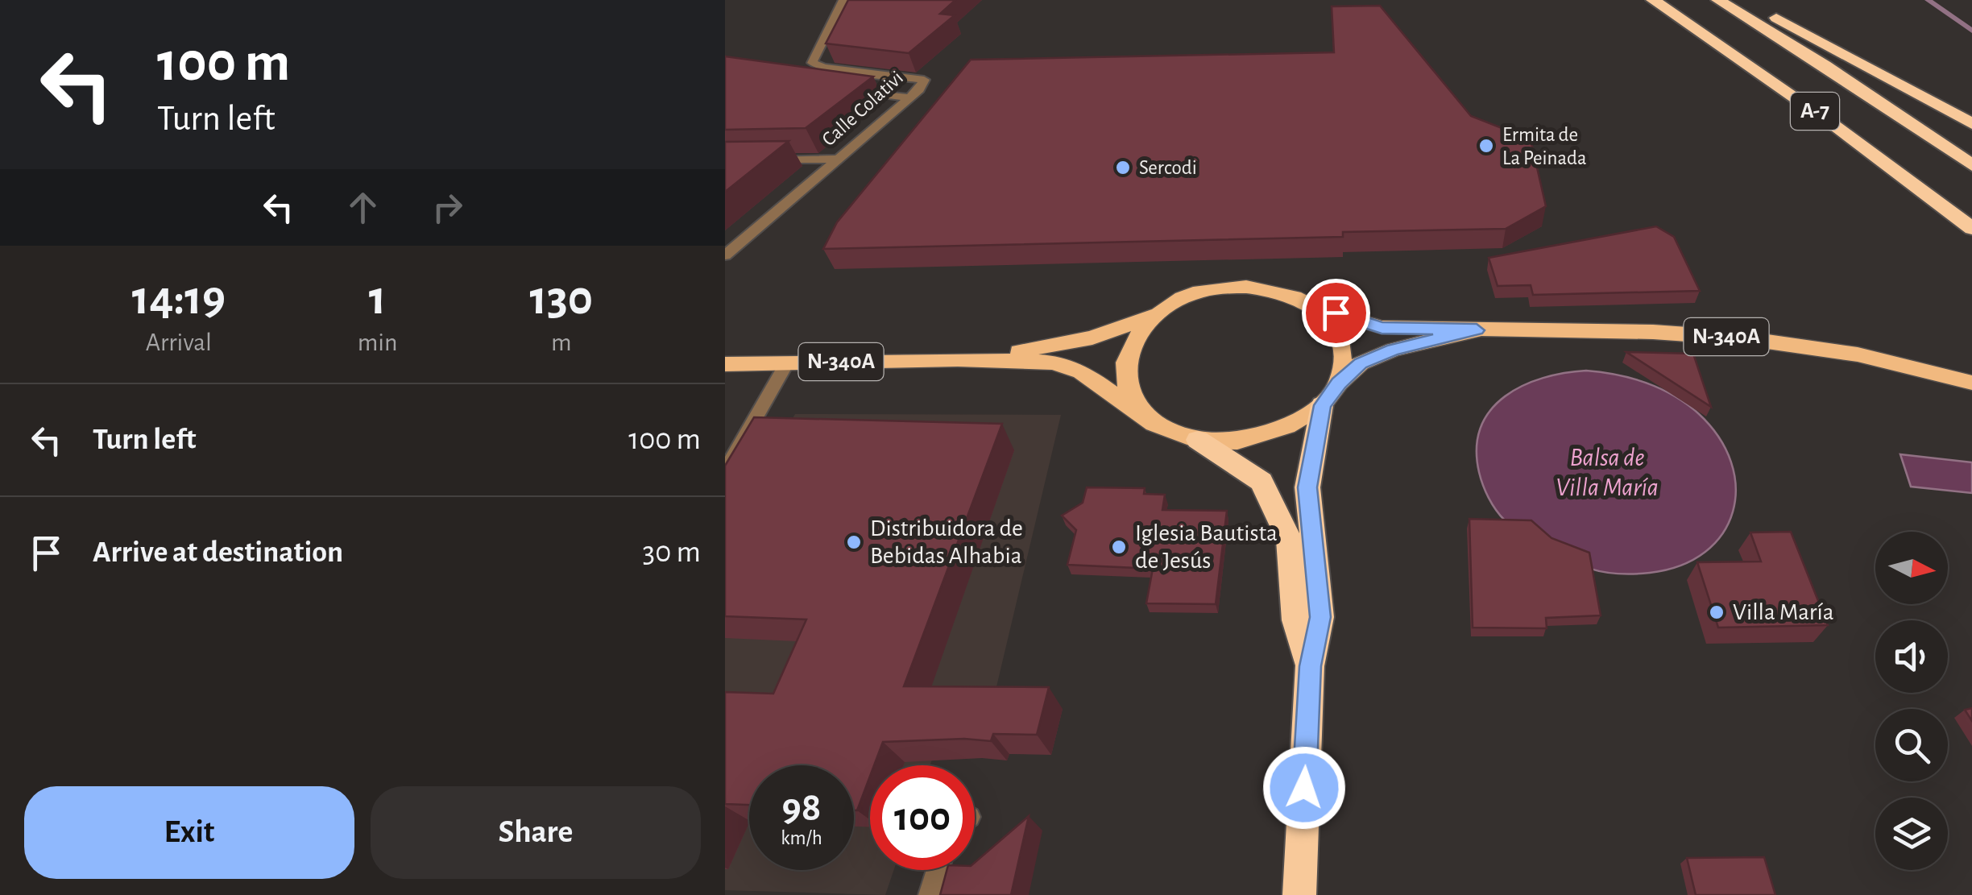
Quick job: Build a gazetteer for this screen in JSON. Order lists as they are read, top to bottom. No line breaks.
{"streets":{"highway":["A-7","N-340A"],"street":["Calle Colativi"]},"water":["Balsa de Villa María"],"places":["Ermita de La Peinada","Sercodi","Distribuidora de Bebidas Alhabia","Iglesia Bautista de Jesús","Villa María"],"north":"right","page":{"turn":["100 m","Turn left"],"eta":["14:19","Arrival","1","min","130","m"],"list":[{"name":"Turn left","value":"100 m"},{"name":"Arrive at destination","value":"30 m"}],"speed":"98 km/h","limit":"100","buttons":["Exit","Share"]}}
